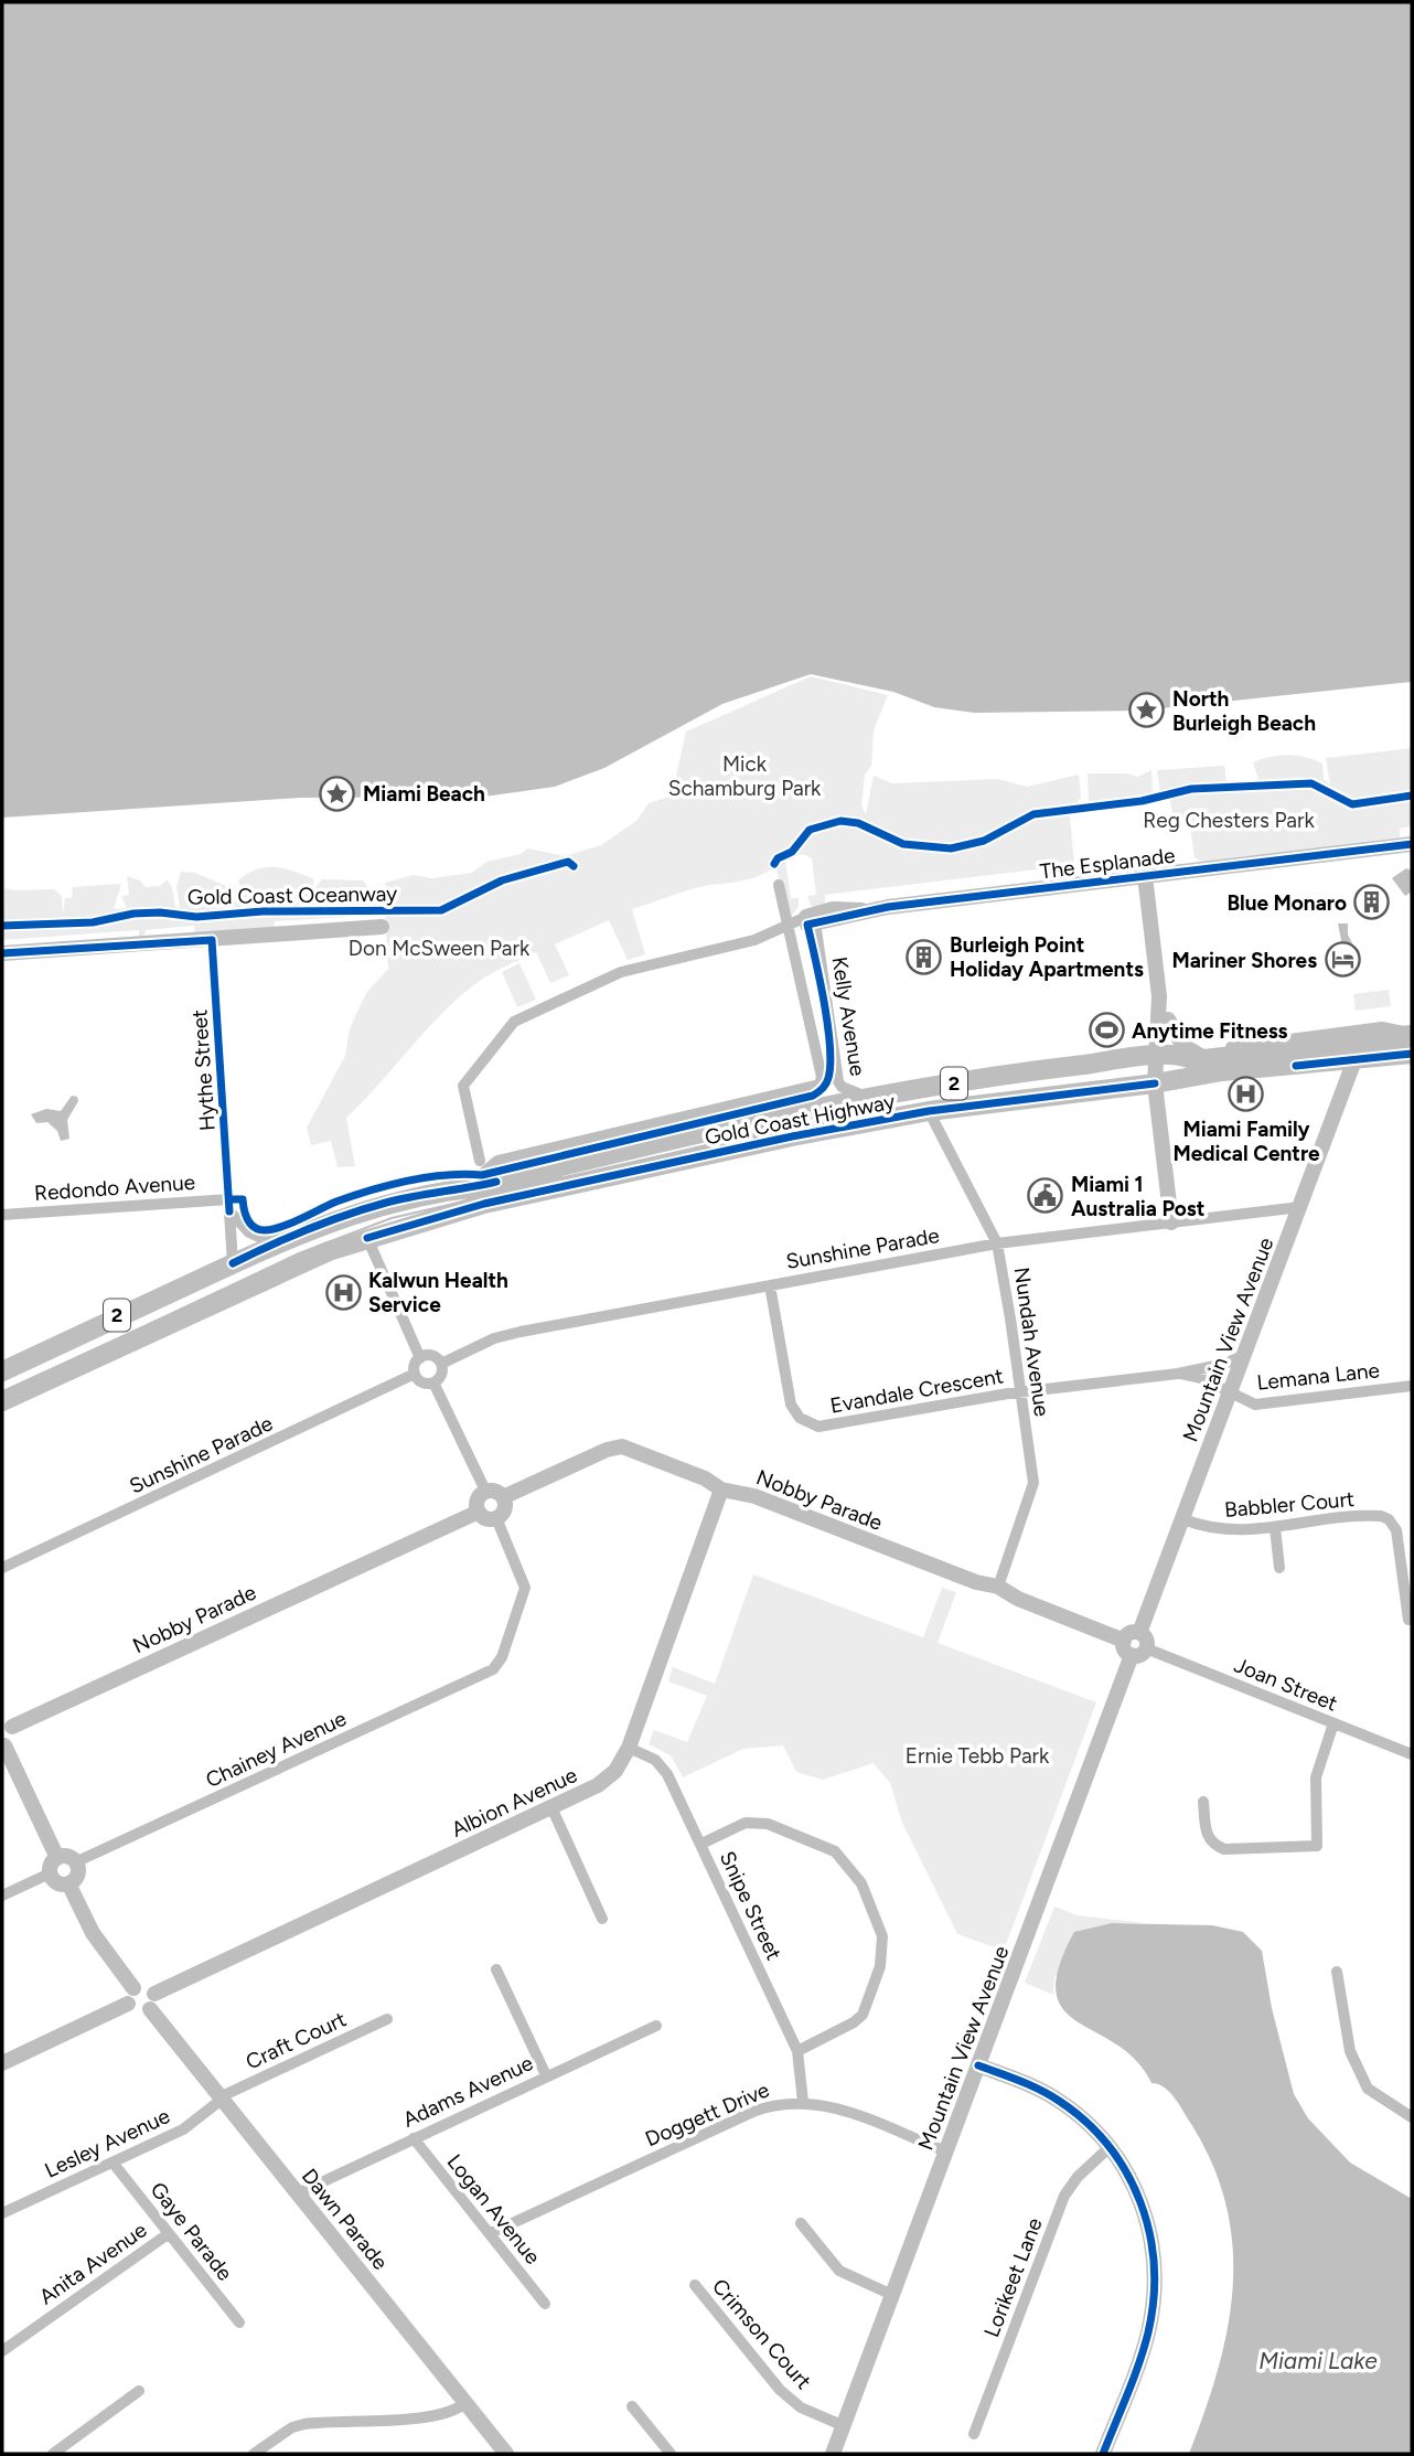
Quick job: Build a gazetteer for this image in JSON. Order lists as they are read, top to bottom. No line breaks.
{"streets":{"highway":["2","Gold Coast Highway"],"street":["The Esplanade","Kelly Avenue","Hythe Street","Redondo Avenue","Sunshine Parade","Mountain View Avenue","Nundah Avenue","Lemana Lane","Evandale Crescent","Nobby Parade","Babbler Court","Joan Street","Chainey Avenue","Albion Avenue","Snipe Street","Craft Court","Adams Avenue","Doggett Drive","Lesley Avenue","Logan Avenue","Dawn Parade","Gaye Parade","Anita Avenue","Lorikeet Lane","Crimson Court"],"cycle path":["Gold Coast Oceanway"]},"crossings":[["The Esplanade","Kelly Avenue"],["Kelly Avenue","Gold Coast Highway"],["Hythe Street","Gold Coast Highway"],["Hythe Street","Redondo Avenue"],["Gold Coast Highway","Mountain View Avenue"],["Gold Coast Highway","Nundah Avenue"],["Sunshine Parade","Mountain View Avenue"],["Sunshine Parade","Nundah Avenue"],["Sunshine Parade","Evandale Crescent"],["Mountain View Avenue","Lemana Lane"],["Mountain View Avenue","Evandale Crescent"],["Mountain View Avenue","Nobby Parade"],["Mountain View Avenue","Babbler Court"],["Mountain View Avenue","Joan Street"],["Mountain View Avenue","Doggett Drive"],["Mountain View Avenue","Crimson Court"],["Nundah Avenue","Evandale Crescent"],["Nundah Avenue","Nobby Parade"],["Lemana Lane","Evandale Crescent"],["Nobby Parade","Joan Street"],["Nobby Parade","Chainey Avenue"],["Nobby Parade","Albion Avenue"],["Albion Avenue","Snipe Street"],["Albion Avenue","Dawn Parade"],["Snipe Street","Doggett Drive"],["Craft Court","Lesley Avenue"],["Craft Court","Dawn Parade"],["Adams Avenue","Logan Avenue"],["Adams Avenue","Dawn Parade"],["Doggett Drive","Logan Avenue"],["Lesley Avenue","Dawn Parade"],["Lesley Avenue","Gaye Parade"],["Gaye Parade","Anita Avenue"]],"water":["Miami Lake"],"parks":["Mick Schamburg Park","Reg Chesters Park","Don McSween Park","Ernie Tebb Park"],"places":{"place":["North Burleigh Beach","Miami Beach"],"building":["Blue Monaro","Burleigh Point Holiday Apartments"],"hotel":["Mariner Shores"],"sports":["Anytime Fitness"],"hospital":["Miami Family Medical Centre","Kalwun Health Service"],"public building":["Miami 1 Australia Post"]}}
